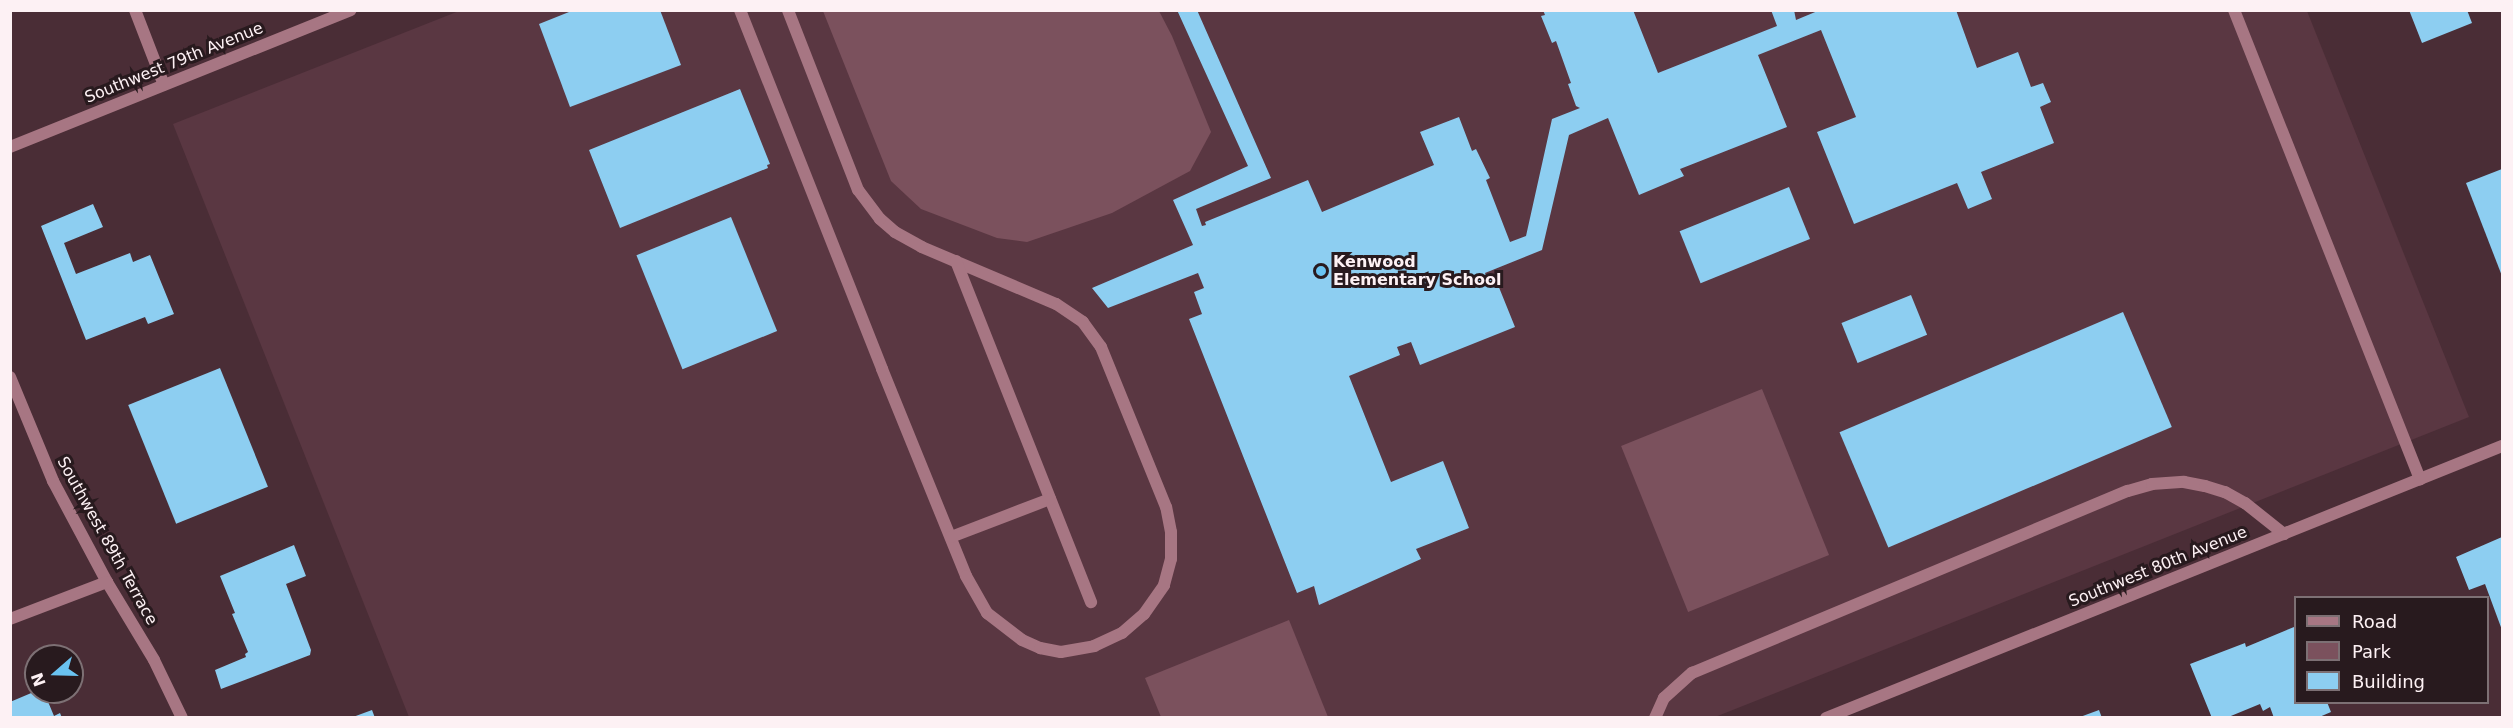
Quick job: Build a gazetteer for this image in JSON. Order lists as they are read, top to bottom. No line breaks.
{"streets":{"street":["Southwest 79th Avenue","Southwest 89th Terrace","Southwest 80th Avenue"]},"places":["Kenwood Elementary School"],"legend":["Road","Park","Building"],"north":"left"}
